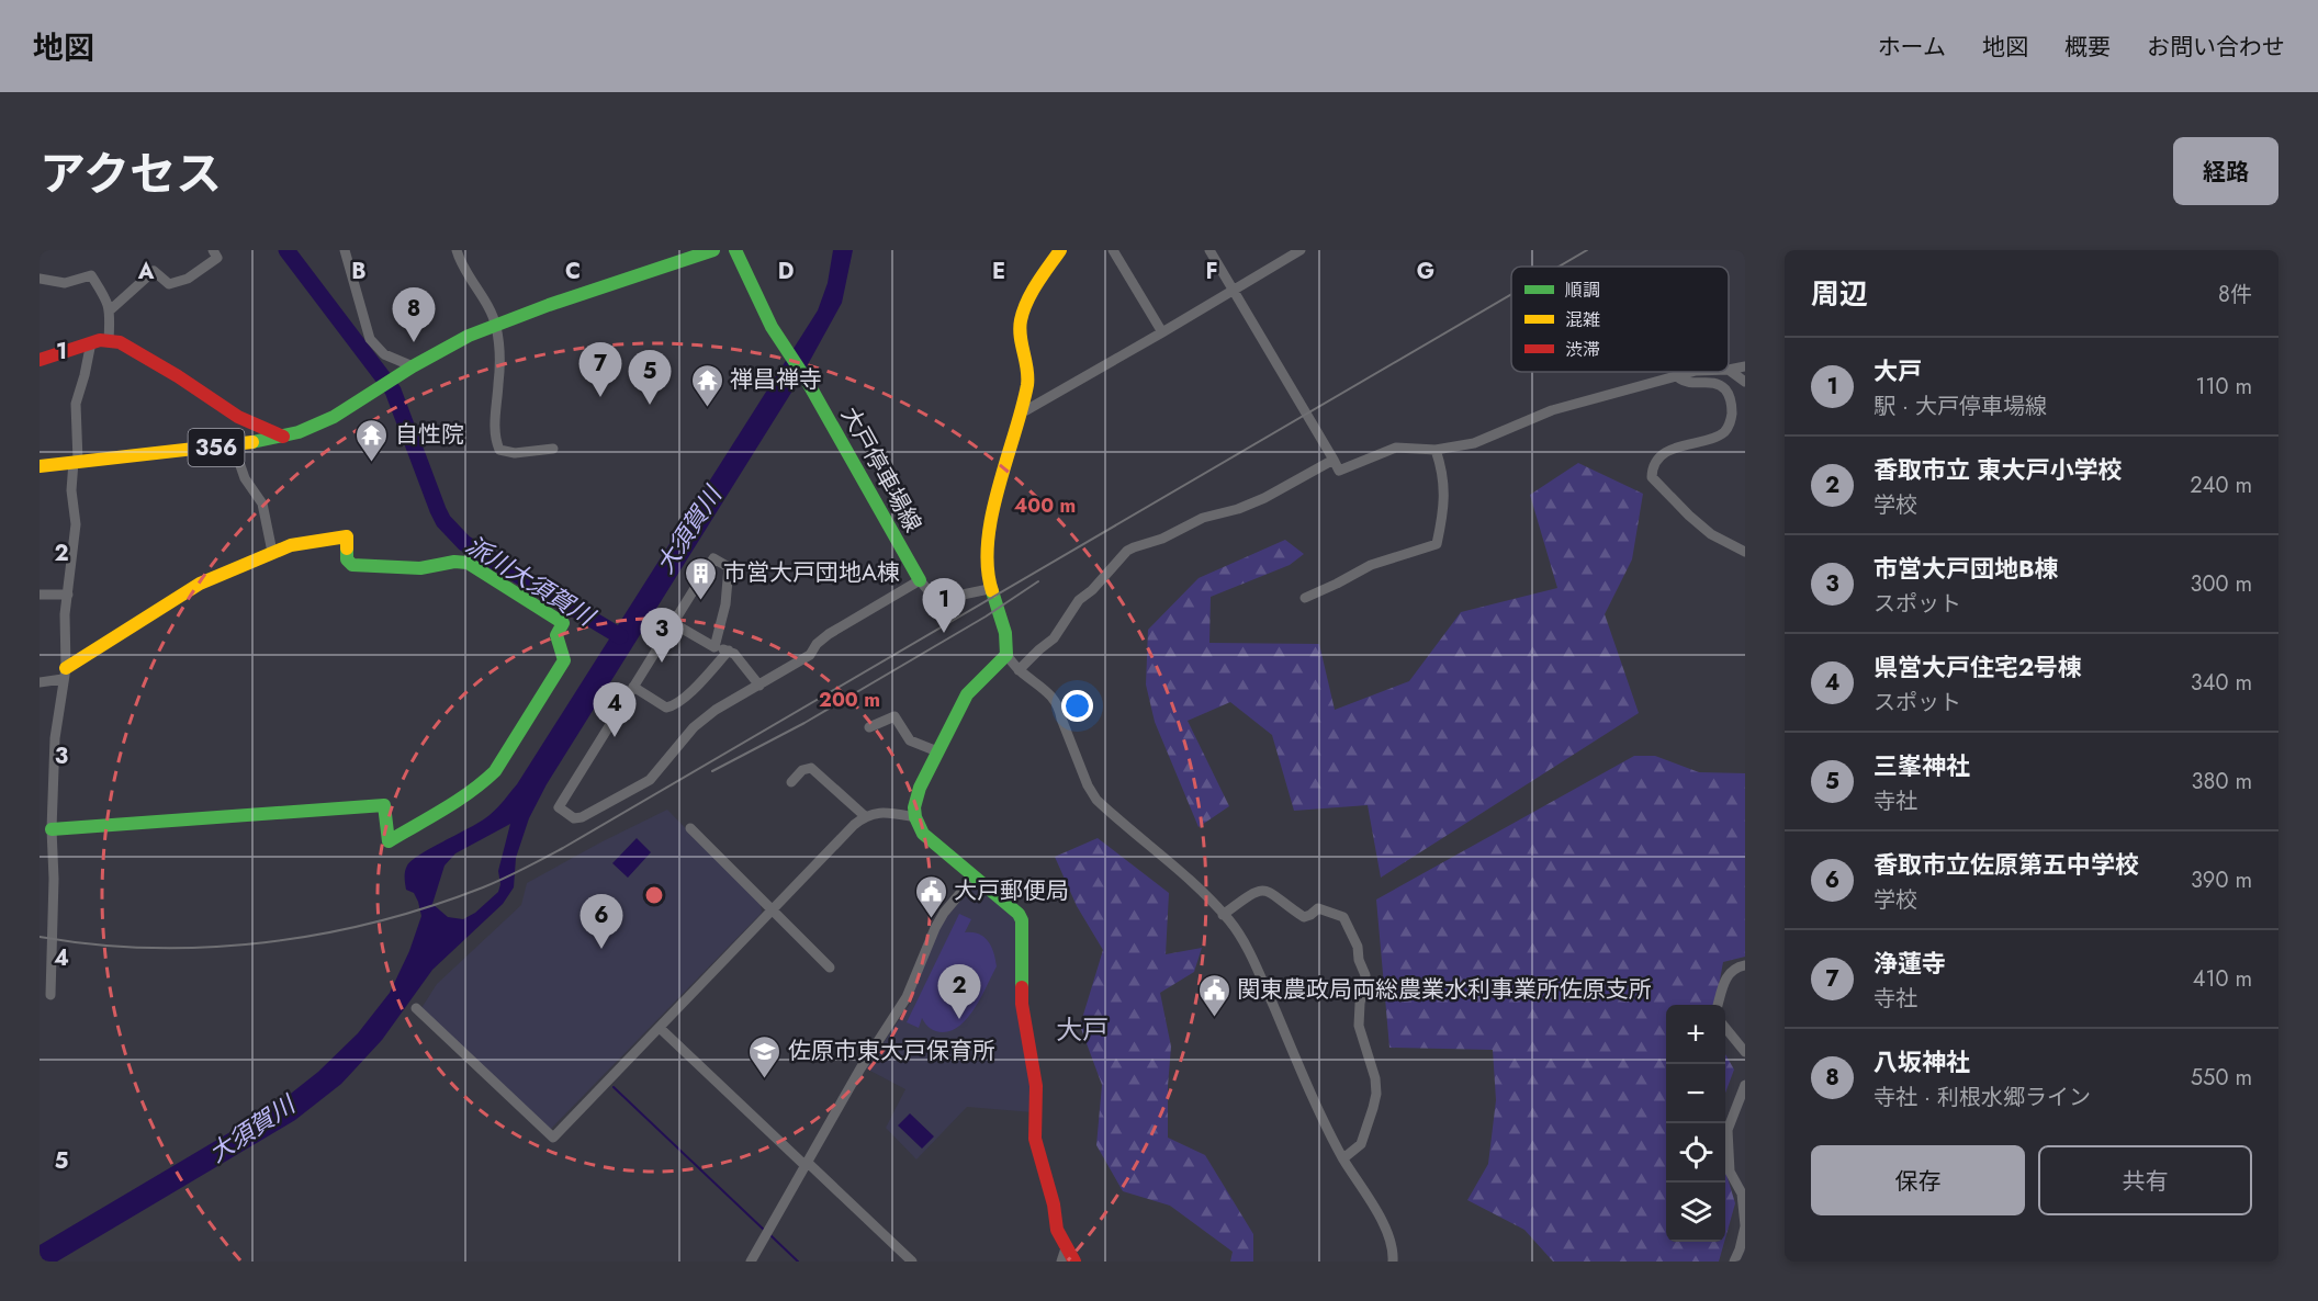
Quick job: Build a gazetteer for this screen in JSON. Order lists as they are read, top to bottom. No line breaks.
{"streets":{"main road":["356","大戸停車場線"]},"districts":["大戸"],"water":["大須賀川","派川大須賀川"],"places":{"temple":["禅昌禅寺","自性院"],"building":["市営大戸団地A棟"],"public building":["大戸郵便局","関東農政局両総農業水利事業所佐原支所"],"school or university":["佐原市東大戸保育所"]},"legend":["順調","混雑","渋滞"],"page":{"header":"地図","nav":["ホーム","地図","概要","お問い合わせ"],"title":"アクセス","buttons":["経路",["保存","共有"]],"heading":["周辺","8件"],"pins":["8","7","5","1","3","4","6","2"],"list":[{"mark":"1","name":"大戸","note":"駅 · 大戸停車場線","value":"110 m"},{"mark":"2","name":"香取市立 東大戸小学校","note":"学校","value":"240 m"},{"mark":"3","name":"市営大戸団地B棟","note":"スポット","value":"300 m"},{"mark":"4","name":"県営大戸住宅２号棟","note":"スポット","value":"340 m"},{"mark":"5","name":"三峯神社","note":"寺社","value":"380 m"},{"mark":"6","name":"香取市立佐原第五中学校","note":"学校","value":"390 m"},{"mark":"7","name":"浄蓮寺","note":"寺社","value":"410 m"},{"mark":"8","name":"八坂神社","note":"寺社 · 利根水郷ライン","value":"550 m"}],"map_buttons":["+","−"]},"grid":{"columns":["A","B","C","D","E","F","G"],"rows":["1","2","3","4","5"]},"rings":["400 m","200 m"]}
